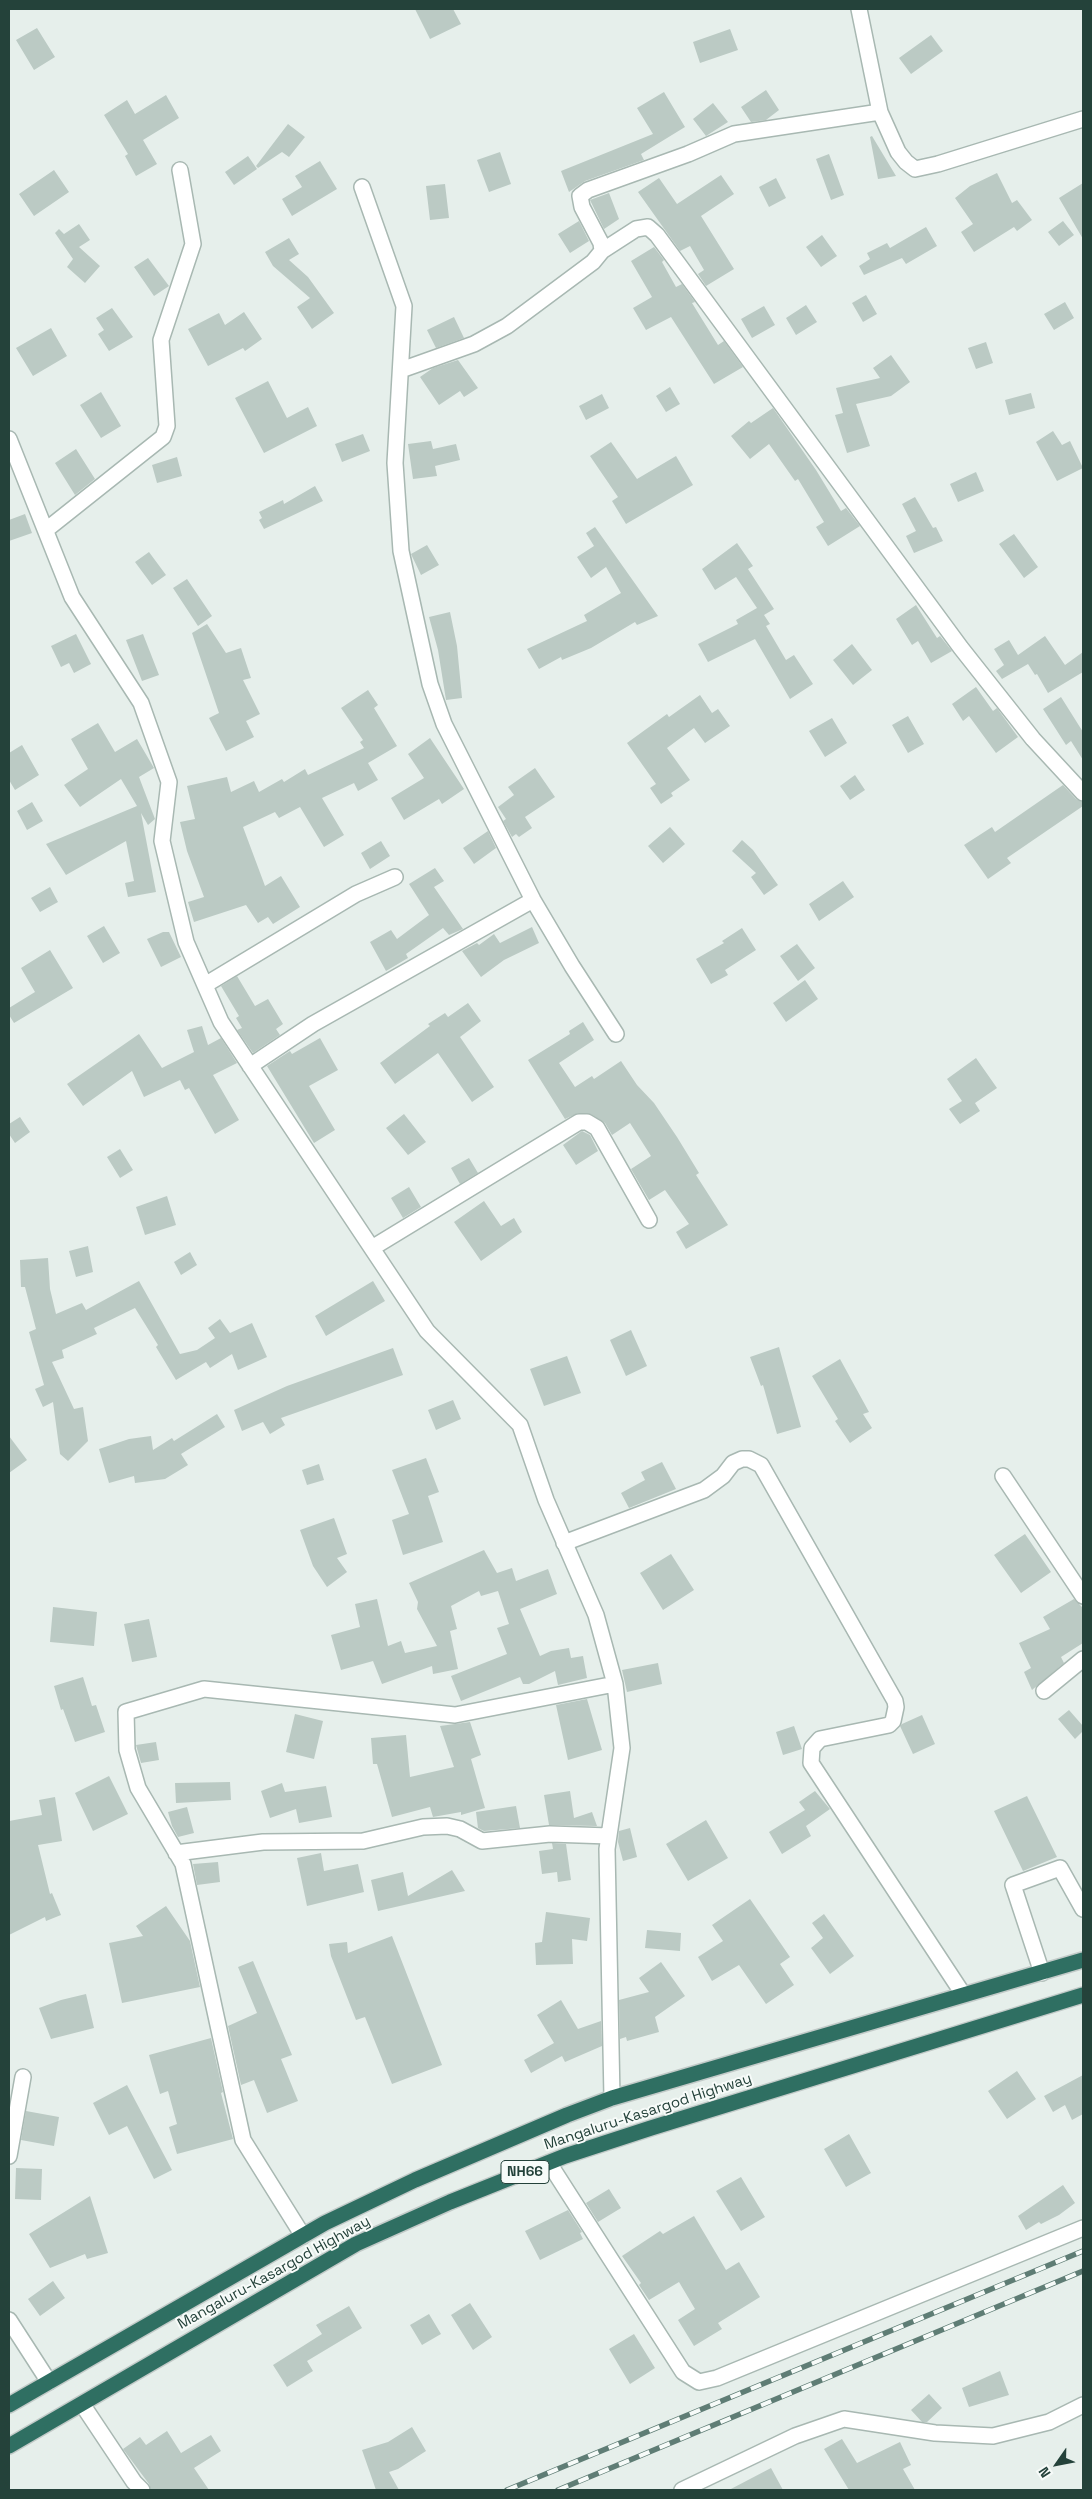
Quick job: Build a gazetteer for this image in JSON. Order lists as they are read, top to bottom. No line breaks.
{"streets":{"highway":["Mangaluru-Kasargod Highway","NH66"]},"north":"bottom left"}
